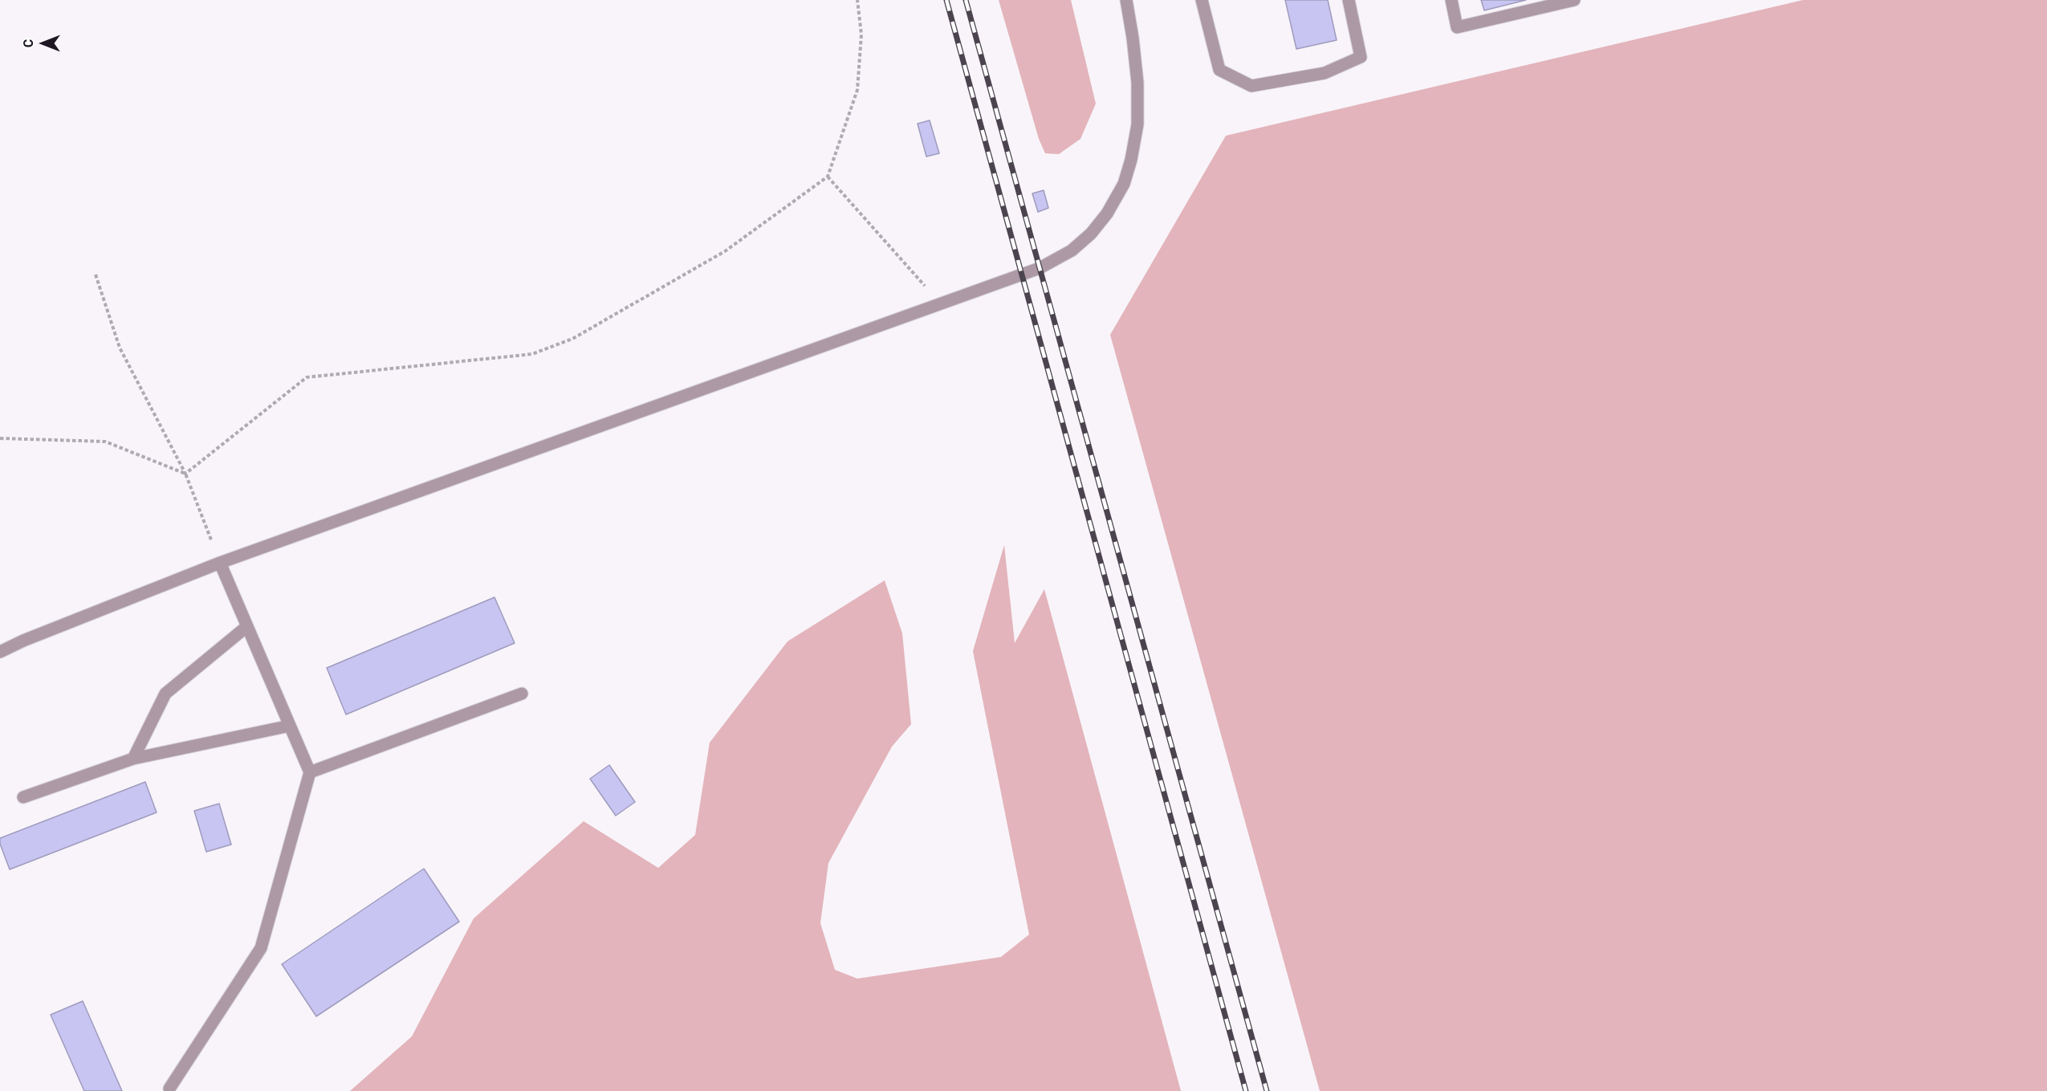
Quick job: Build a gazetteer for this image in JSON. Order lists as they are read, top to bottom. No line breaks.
{"north":"left"}
